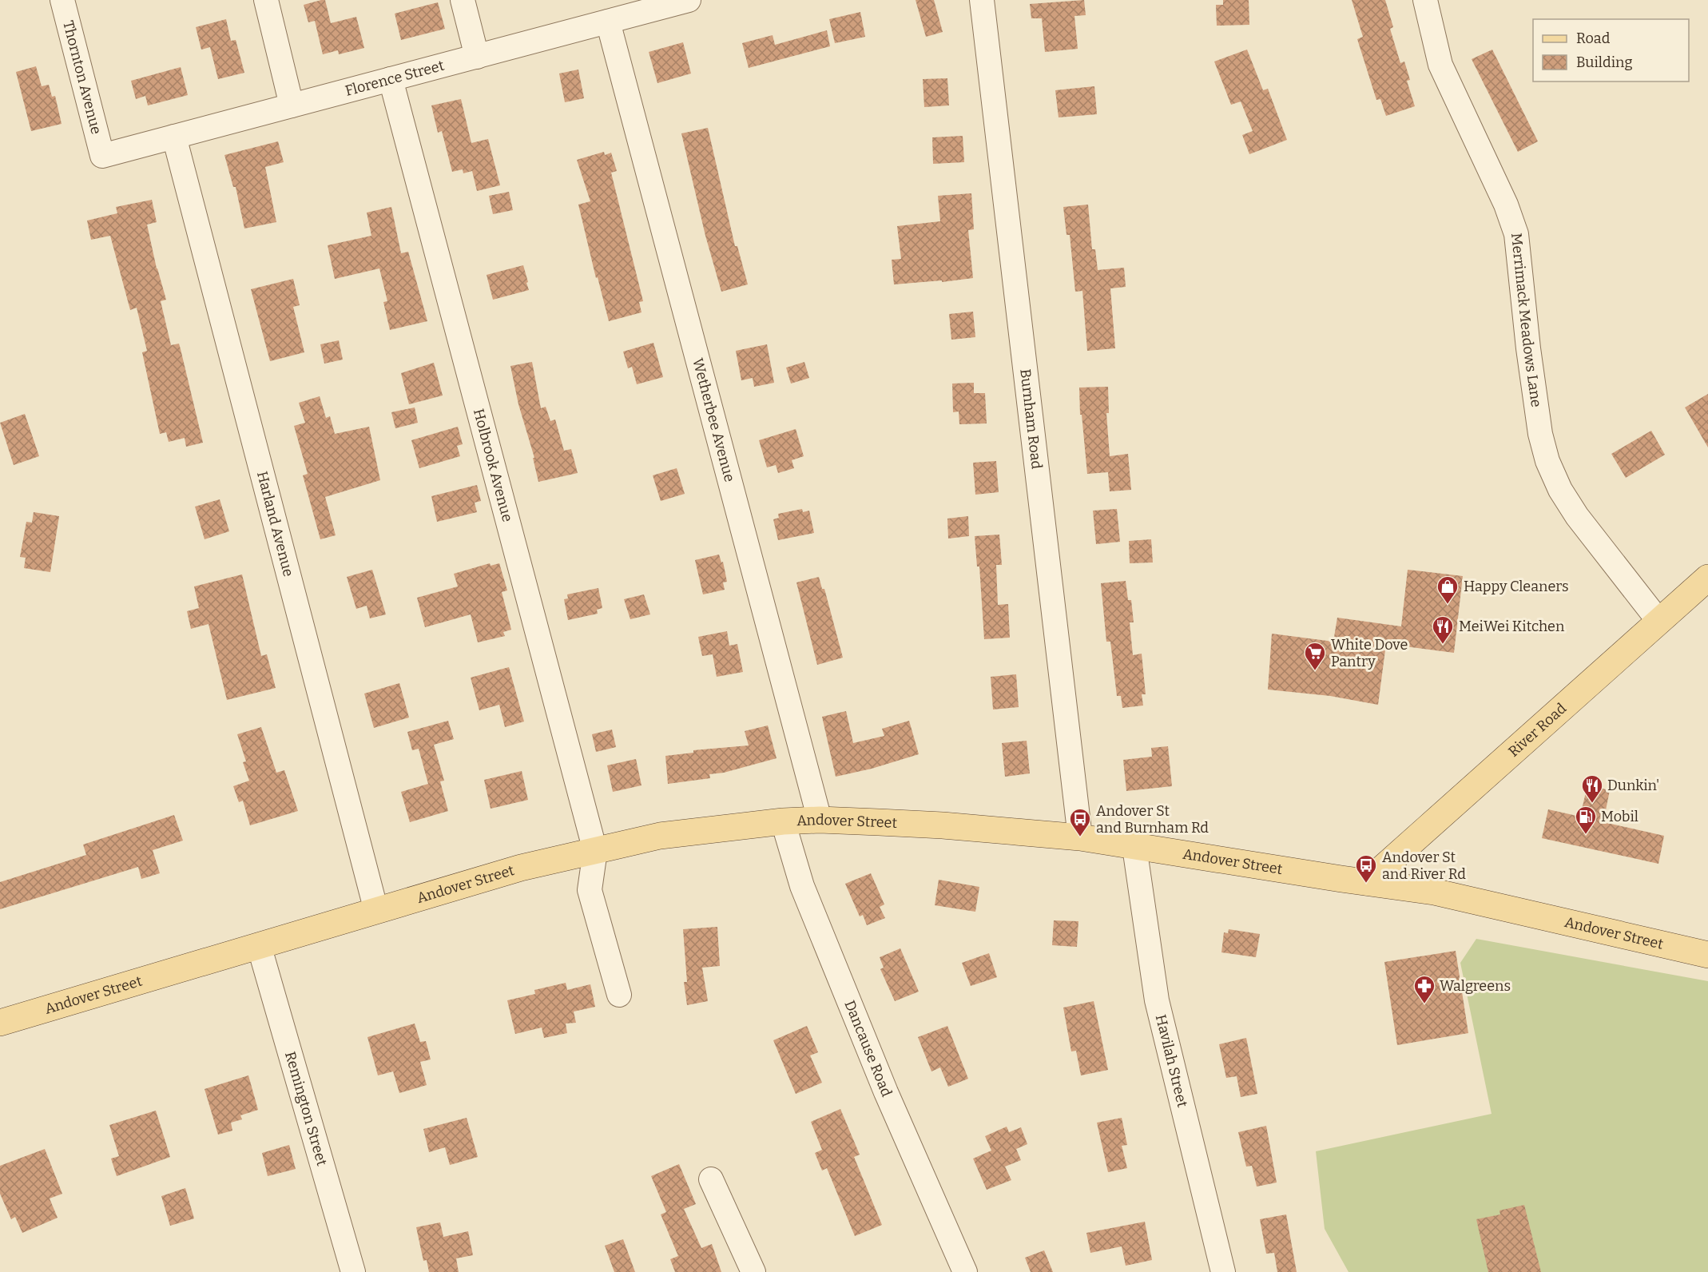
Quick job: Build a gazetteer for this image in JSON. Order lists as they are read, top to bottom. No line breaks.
{"streets":{"main road":["River Road","Andover Street"],"street":["Thornton Avenue","Florence Street","Merrimack Meadows Lane","Burnham Road","Wetherbee Avenue","Holbrook Avenue","Harland Avenue","Dancause Road","Havilah Street","Remington Street"]},"crossings":[["Thornton Avenue","Florence Street"],["Florence Street","Wetherbee Avenue"],["Florence Street","Holbrook Avenue"],["Florence Street","Harland Avenue"],["Merrimack Meadows Lane","River Road"],["Burnham Road","Andover Street"],["Wetherbee Avenue","Andover Street"],["Holbrook Avenue","Andover Street"],["Harland Avenue","Andover Street"],["River Road","Andover Street"],["Andover Street","Dancause Road"],["Andover Street","Havilah Street"],["Andover Street","Remington Street"]],"places":{"shop":["Happy Cleaners"],"restaurant":["MeiWei Kitchen","Dunkin'"],"supermarket":["White Dove Pantry"],"fuel station":["Mobil"],"bus stop":["Andover St and Burnham Rd","Andover St and River Rd"],"pharmacy":["Walgreens"]},"legend":["Road","Building"]}
